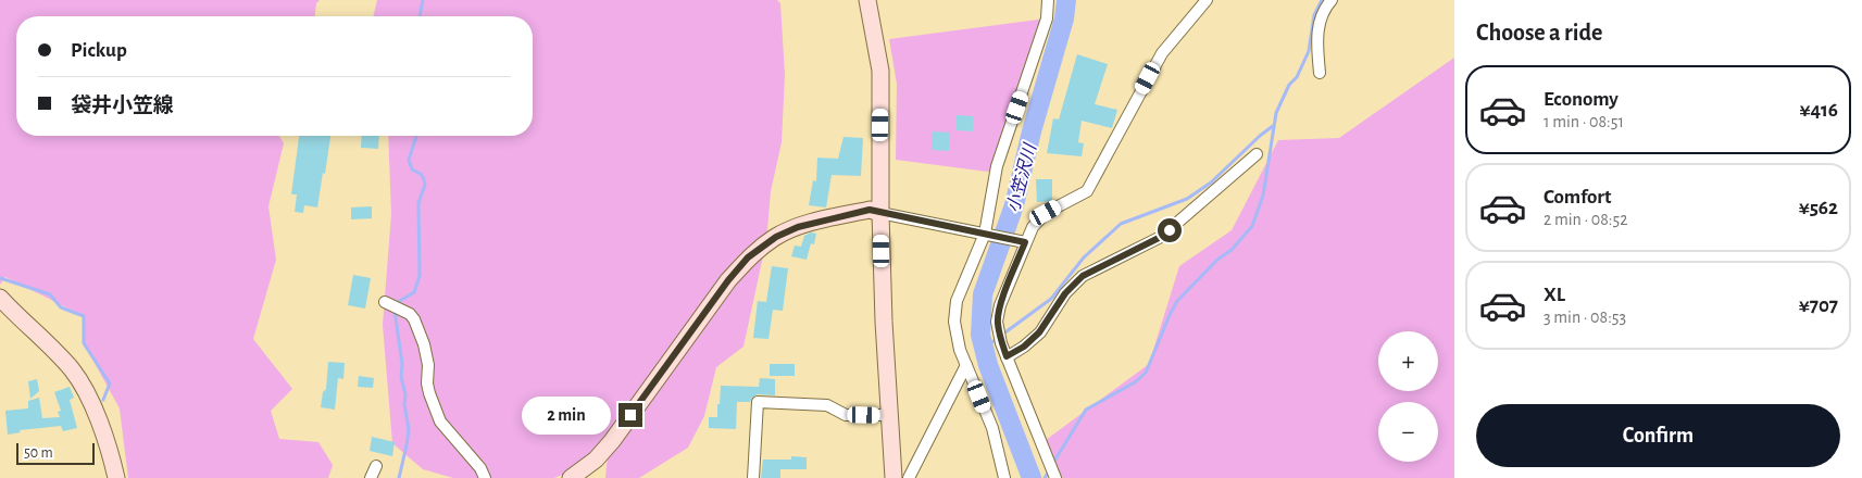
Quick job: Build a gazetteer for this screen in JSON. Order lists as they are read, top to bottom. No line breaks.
{"water":["小笠沢川"],"scale_bar":"50 m","page":{"heading":"Choose a ride","banner":["Pickup","袋井小笠線"],"list":[{"name":"Economy","note":"1 min · 08:51","value":"¥416"},{"name":"Comfort","note":"2 min · 08:52","value":"¥562"},{"name":"XL","note":"3 min · 08:53","value":"¥707"}],"map_buttons":["+","−"],"buttons":"Confirm","bubble":"2 min","scale":"50 m"}}
